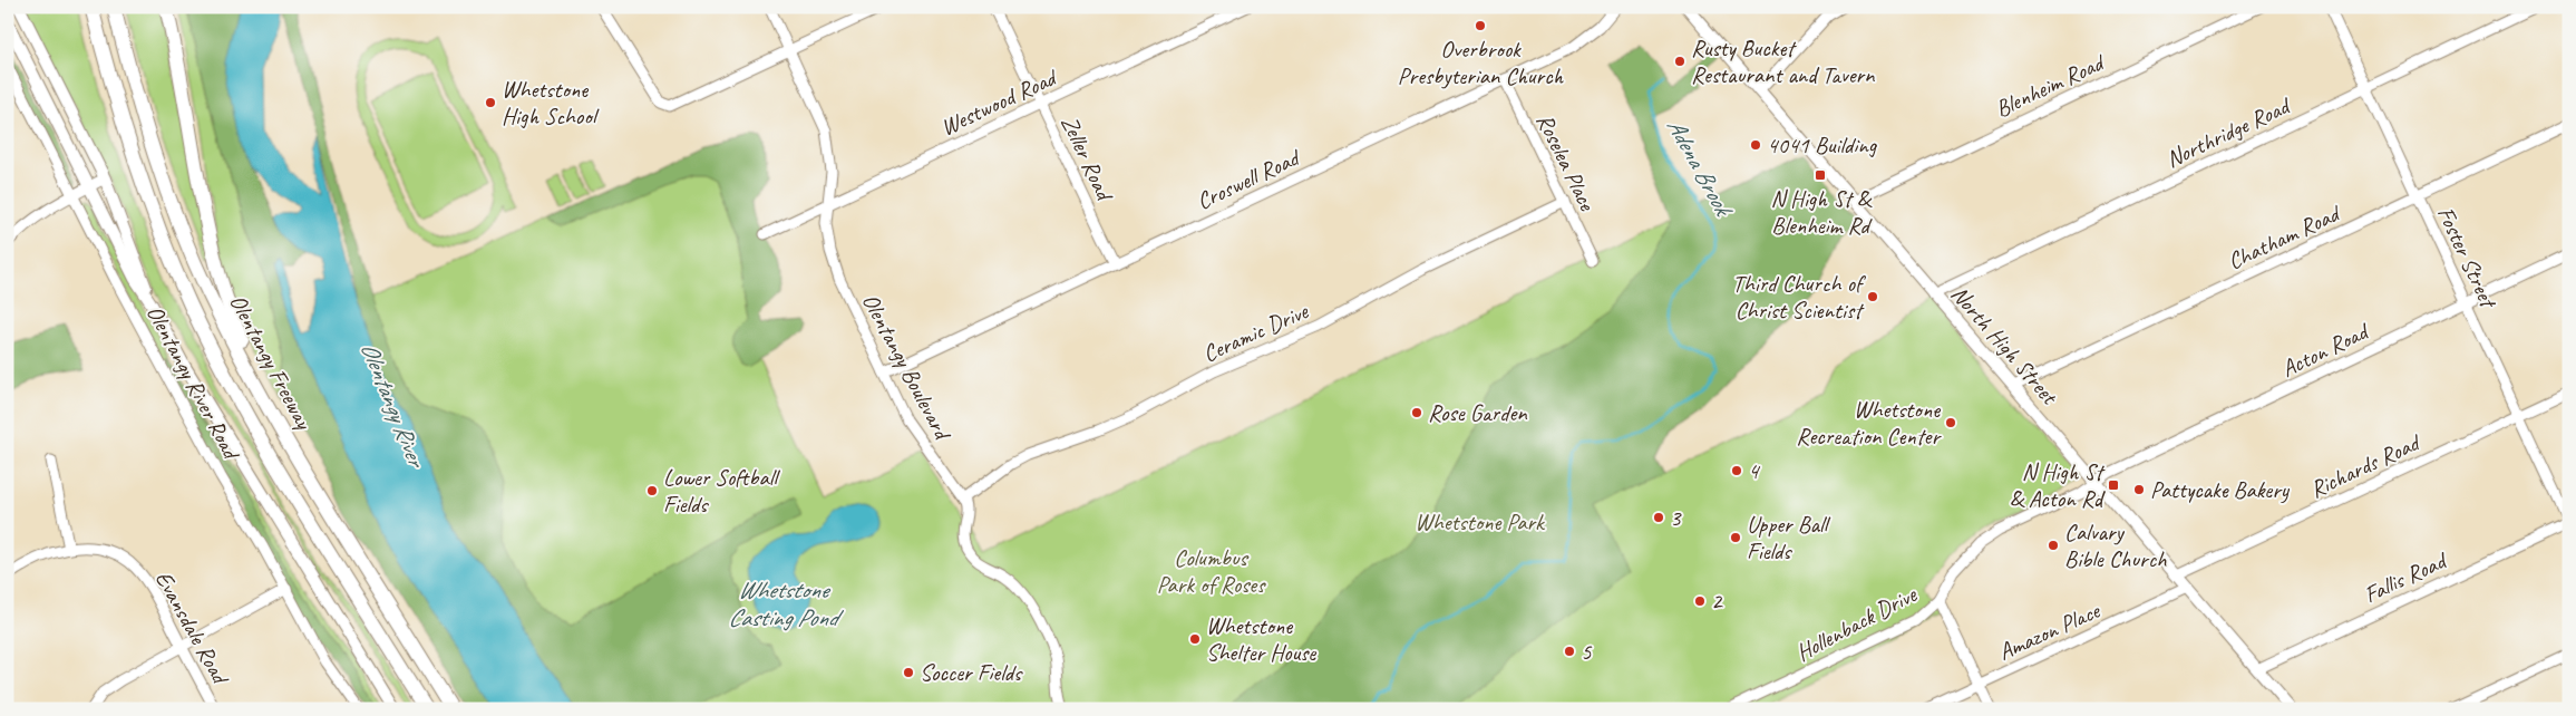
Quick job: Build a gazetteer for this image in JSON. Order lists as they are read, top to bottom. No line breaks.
{"streets":{"highway":["Olentangy Freeway"],"main road":["North High Street","Olentangy River Road"],"street":["Blenheim Road","Westwood Road","Northridge Road","Zeller Road","Roselea Place","Croswell Road","Chatham Road","Foster Street","Ceramic Drive","Acton Road","Olentangy Boulevard","Richards Road","Fallis Road","Hollenback Drive","Evansdale Road","Amazon Place"]},"crossings":[["Blenheim Road","North High Street"],["Westwood Road","Zeller Road"],["Westwood Road","Olentangy Boulevard"],["Northridge Road","Foster Street"],["Northridge Road","North High Street"],["Zeller Road","Croswell Road"],["Roselea Place","Croswell Road"],["Roselea Place","Ceramic Drive"],["Croswell Road","Olentangy Boulevard"],["Chatham Road","Foster Street"],["Chatham Road","North High Street"],["Foster Street","Acton Road"],["Foster Street","Richards Road"],["Foster Street","Fallis Road"],["Ceramic Drive","Olentangy Boulevard"],["North High Street","Acton Road"],["North High Street","Richards Road"],["North High Street","Fallis Road"],["North High Street","Hollenback Drive"],["North High Street","Amazon Place"],["Acton Road","Hollenback Drive"]],"water":["Adena Brook","Olentangy River","Whetstone Casting Pond"],"parks":["Whetstone Park","Columbus Park of Roses"],"places":{"other":["Overbrook Presbyterian Church","Rusty Bucket Restaurant and Tavern","Whetstone High School","4041 Building","Third Church of Christ Scientist","Rose Garden","Whetstone Recreation Center","4","Pattycake Bakery","Lower Softball Fields","3","Upper Ball Fields","Calvary Bible Church","2","Whetstone Shelter House","5","Soccer Fields"],"transit":["N High St & Blenheim Rd","N High St & Acton Rd"]}}
